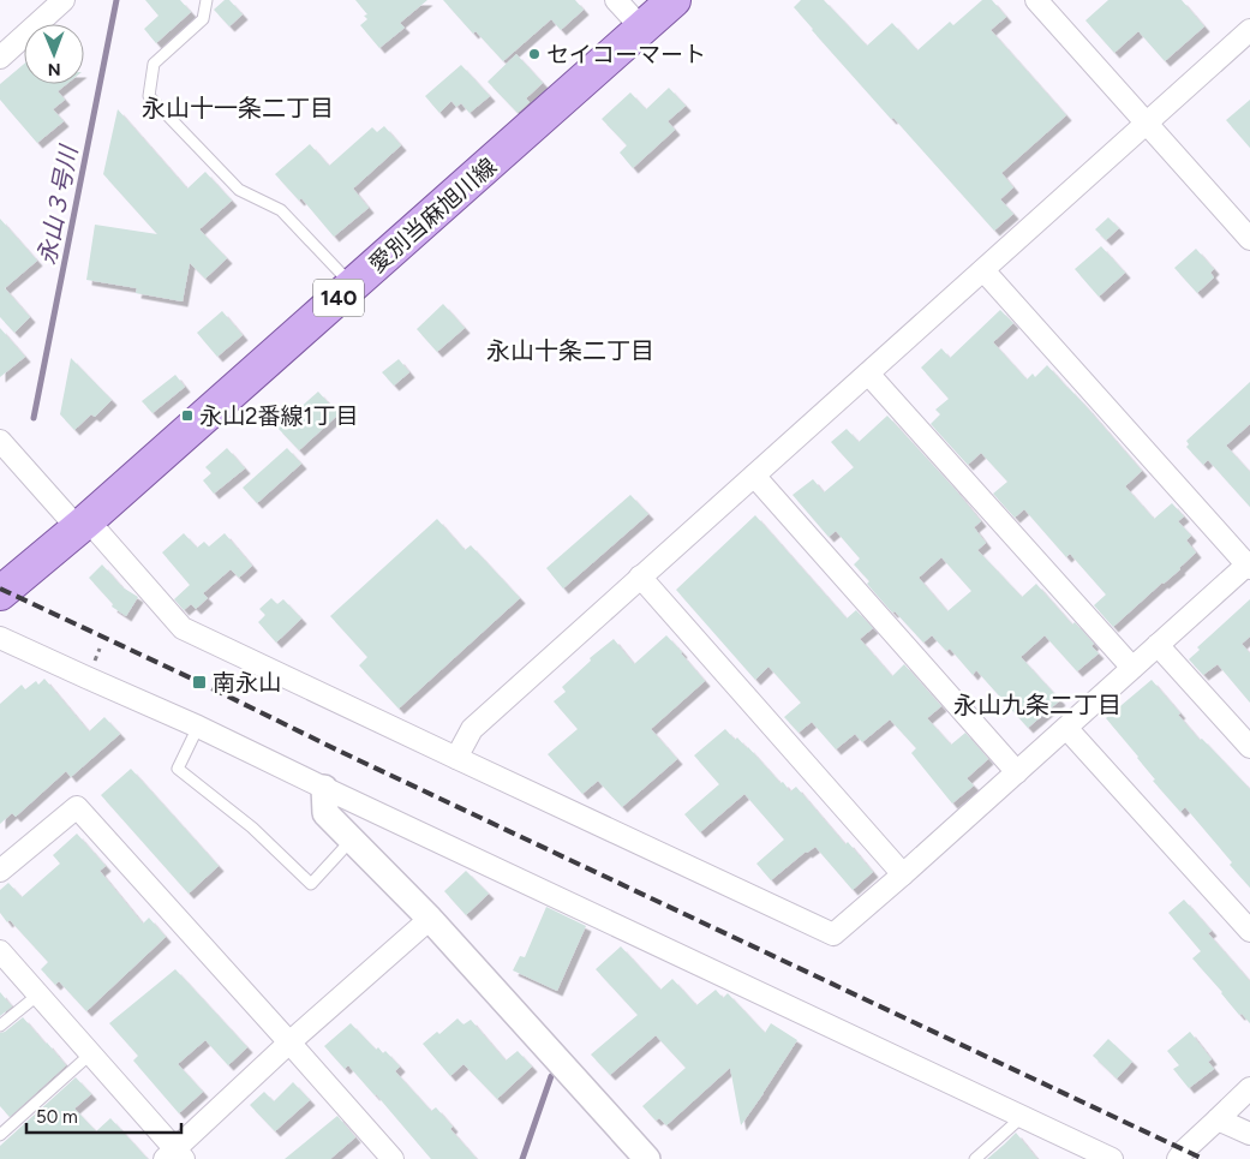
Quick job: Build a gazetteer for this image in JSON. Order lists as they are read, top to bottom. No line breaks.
{"streets":{"main road":["愛別当麻旭川線","140"]},"districts":["永山十一条二丁目","永山十条二丁目","永山九条二丁目"],"water":["永山３号川"],"places":{"other":["セイコーマート"],"transit":["永山2番線1丁目","南永山"]},"scale_bar":"50 m","north":"bottom"}
